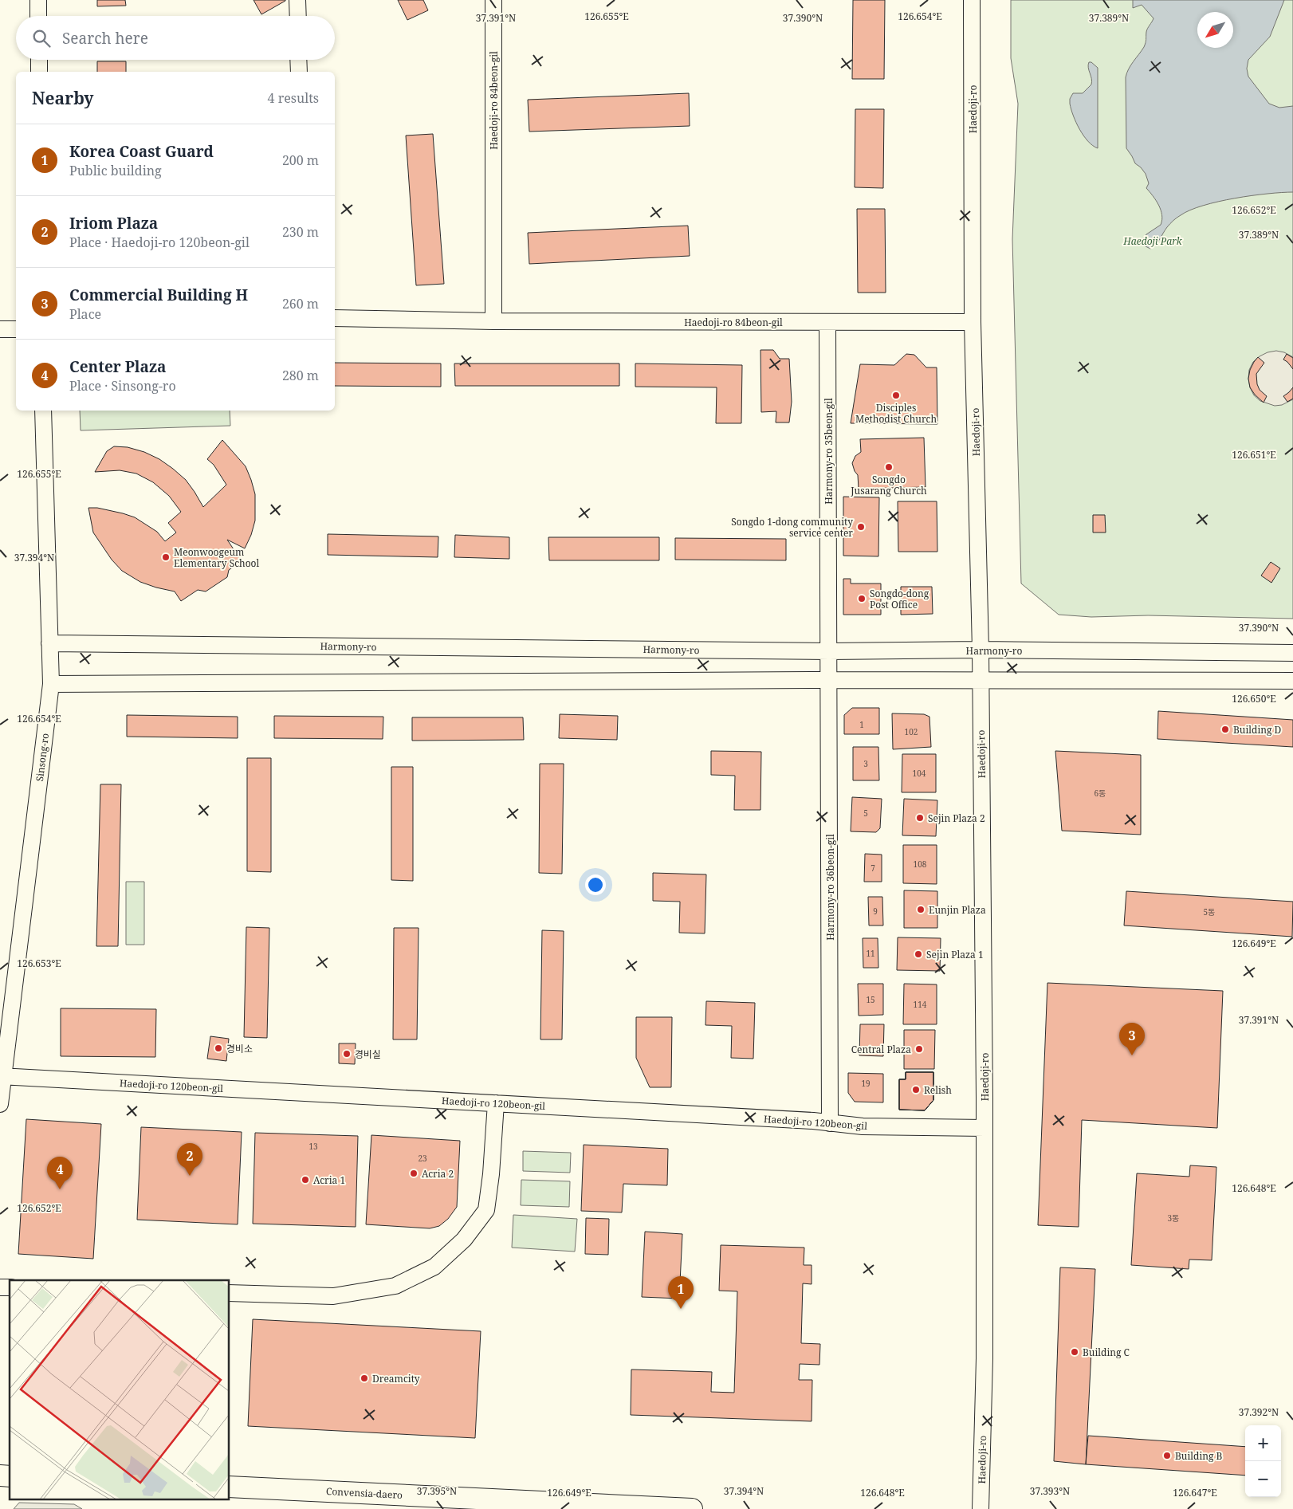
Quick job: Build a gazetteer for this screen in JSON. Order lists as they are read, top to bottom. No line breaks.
{"streets":{"main road":["Convensia-daero"],"street":["Haedoji-ro 84beon-gil","Haedoji-ro","Harmony-ro 35beon-gil","Harmony-ro","Sinsong-ro","Harmony-ro 36beon-gil","Haedoji-ro 120beon-gil"]},"crossings":[["Haedoji-ro 84beon-gil","Haedoji-ro"],["Haedoji-ro 84beon-gil","Harmony-ro 35beon-gil"],["Haedoji-ro","Harmony-ro"],["Haedoji-ro","Haedoji-ro 120beon-gil"],["Harmony-ro 35beon-gil","Harmony-ro"],["Harmony-ro 35beon-gil","Harmony-ro 36beon-gil"],["Harmony-ro","Sinsong-ro"],["Harmony-ro","Harmony-ro 36beon-gil"],["Sinsong-ro","Haedoji-ro 120beon-gil"],["Harmony-ro 36beon-gil","Haedoji-ro 120beon-gil"]],"parks":["Haedoji Park"],"places":["Disciples Methodist Church","Songdo Jusarang Church","Songdo 1-dong community service center","Meonwoogeum Elementary School","Songdo-dong Post Office","Building D","Sejin Plaza 2","Eunjin Plaza","Sejin Plaza 1","경비소","Central Plaza","경비실","Relish","Acria 2","Acria 1","Building C","Dreamcity","Building B"],"house_numbers":["1","102","3","104","6동","5","108","7","9","5동","11","15","114","19","13","23","3동"],"north":"bottom left","page":{"search":"Search here","heading":["Nearby","4 results"],"list":[{"mark":"1","name":"Korea Coast Guard","note":"Public building","value":"200 m"},{"mark":"2","name":"Iriom Plaza","note":"Place · Haedoji-ro 120beon-gil","value":"230 m"},{"mark":"3","name":"Commercial Building H","note":"Place","value":"260 m"},{"mark":"4","name":"Center Plaza","note":"Place · Sinsong-ro","value":"280 m"}],"pins":["3","2","4","1"],"map_buttons":["+","−"]},"coordinates":["126.655°E","126.654°E","37.391°N","37.390°N","37.389°N","126.652°E","126.651°E","37.394°N","126.650°E","126.649°E","126.653°E","126.648°E","37.392°N","37.395°N","37.393°N","126.647°E"]}
